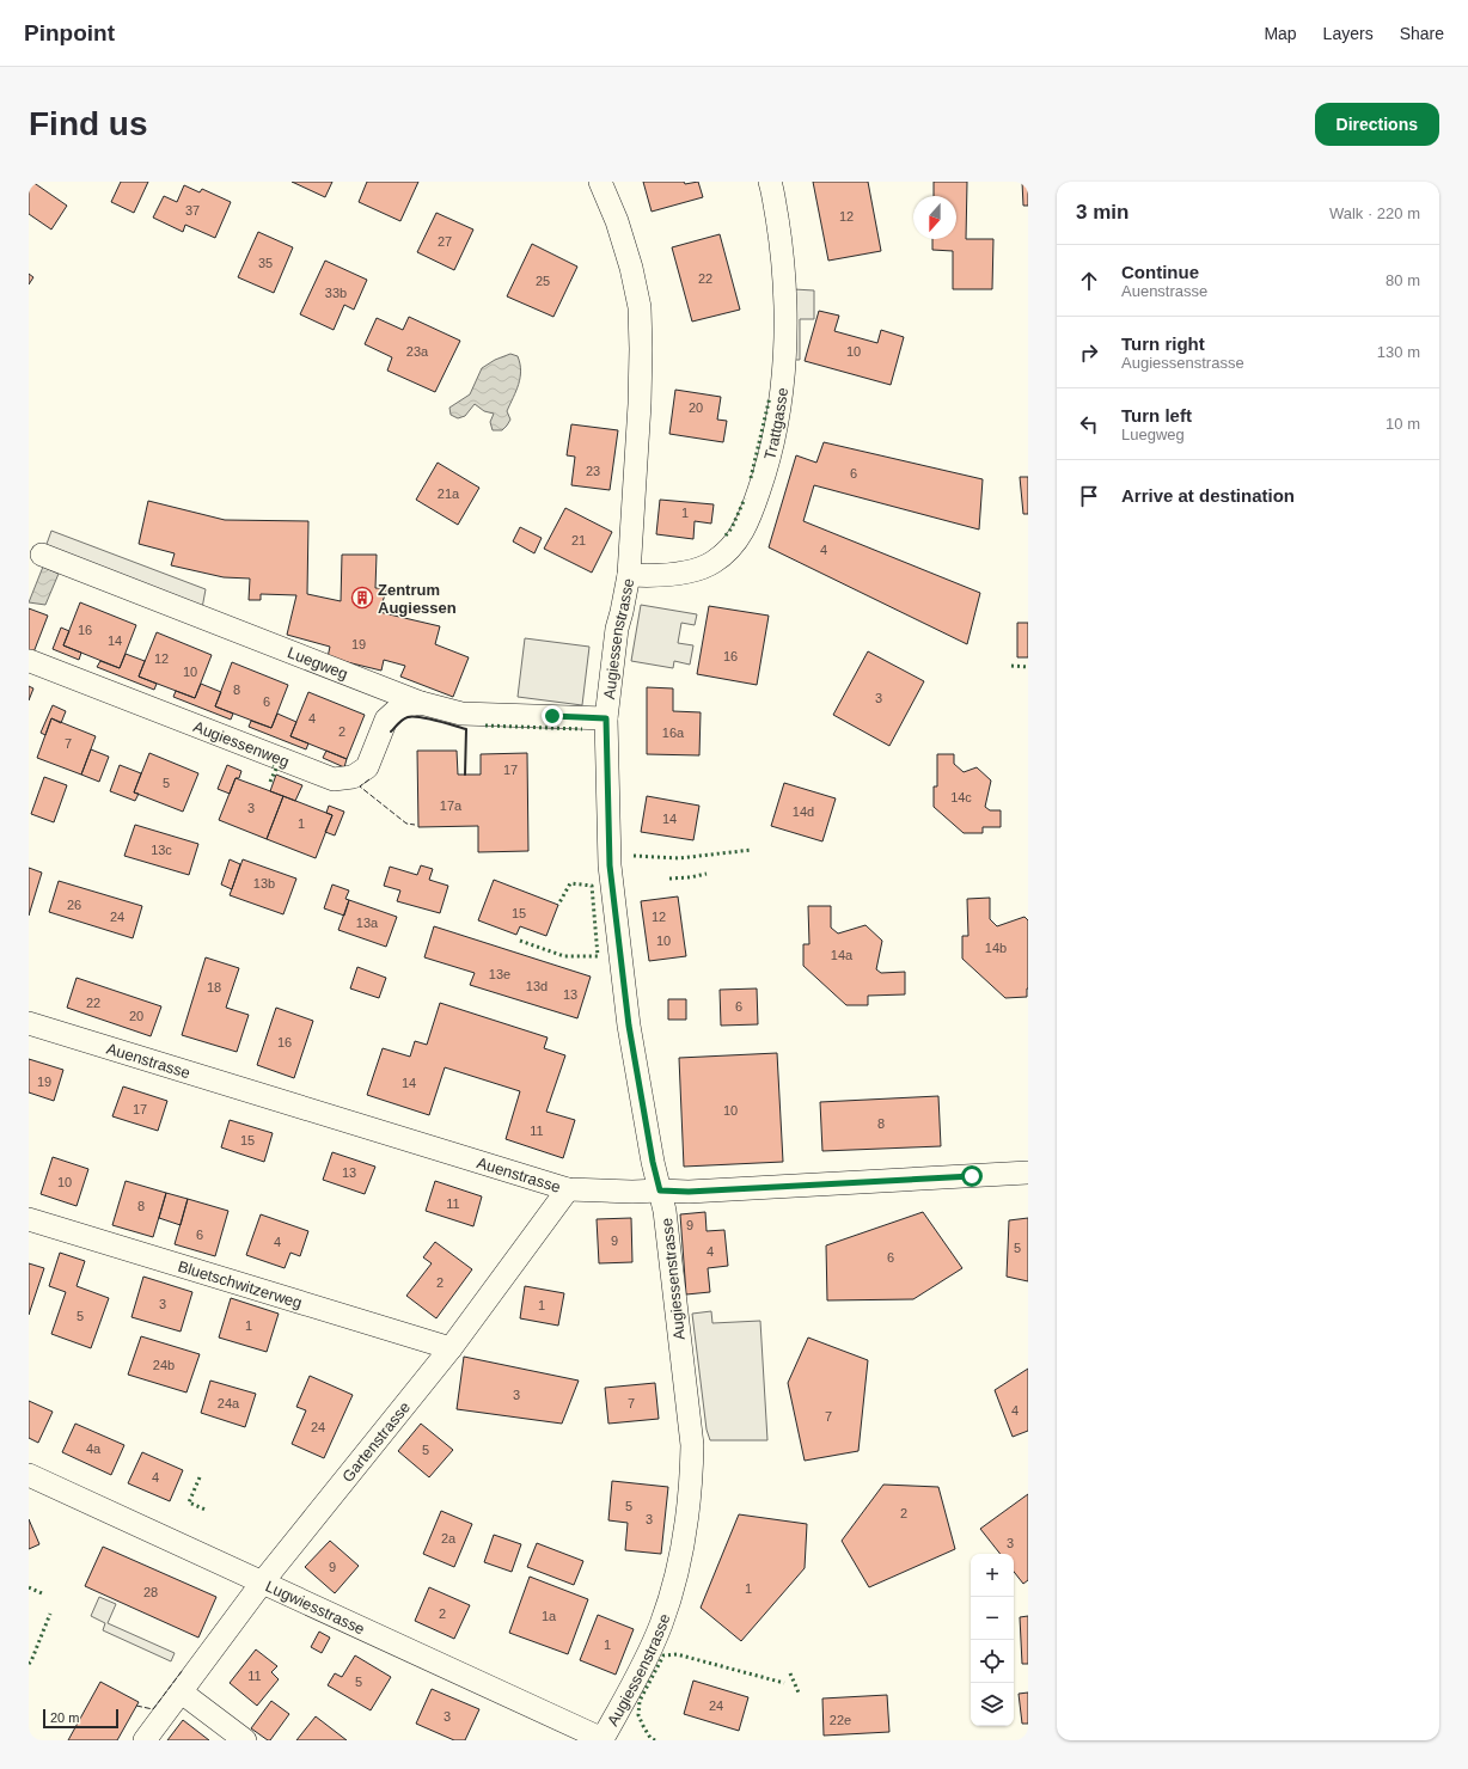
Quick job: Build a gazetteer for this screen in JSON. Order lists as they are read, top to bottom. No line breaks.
{"streets":{"street":["Trattgasse","Augiessenstrasse","Luegweg","Augiessenweg","Auenstrasse","Bluetschwitzerweg","Gartenstrasse","Lugwiesstrasse"]},"crossings":[["Trattgasse","Augiessenstrasse"],["Augiessenstrasse","Luegweg"],["Augiessenstrasse","Auenstrasse"],["Augiessenstrasse","Lugwiesstrasse"],["Luegweg","Augiessenweg"],["Auenstrasse","Gartenstrasse"],["Bluetschwitzerweg","Gartenstrasse"],["Gartenstrasse","Lugwiesstrasse"]],"places":{"building":["Zentrum Augiessen"]},"house_numbers":["37","12","27","35","22","25","33b","23a","10","20","23","6","21a","1","21","4","16","14","19","16","12","10","8","3","6","4","2","16a","7","17","5","14c","17a","3","14d","14","1","13c","13b","26","15","24","12","13a","10","14b","14a","13e","13d","18","13","22","6","20","16","19","14","17","10","8","11","15","13","10","11","8","9","6","9","4","5","4","6","2","3","1","5","1","24b","3","24a","7","4","7","24","4a","5","4","5","2","3","2a","3","9","1","28","2","1a","1","11","5","24","3","22e"],"scale_bar":"20 m","north":"bottom","page":{"header":"Pinpoint","nav":["Map","Layers","Share"],"buttons":"Directions","title":"Find us","heading":["3 min","Walk · 220 m"],"list":[["Continue","Auenstrasse","80 m"],["Turn right","Augiessenstrasse","130 m"],["Turn left","Luegweg","10 m"],"Arrive at destination"],"map_buttons":["+","−"],"scale":"20 m"}}
